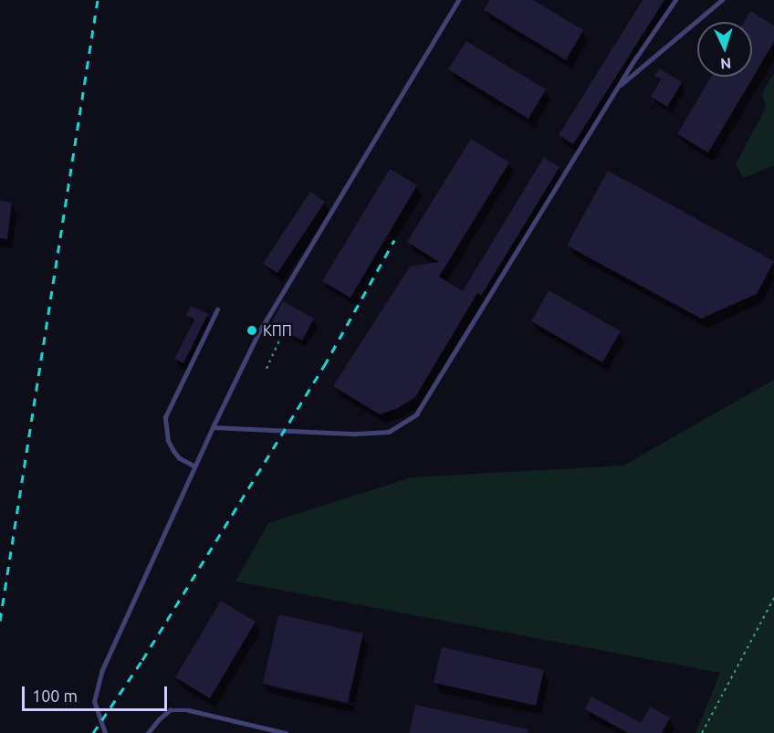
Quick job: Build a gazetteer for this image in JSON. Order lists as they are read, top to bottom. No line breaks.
{"places":["КПП"],"scale_bar":"100 m","north":"bottom"}
